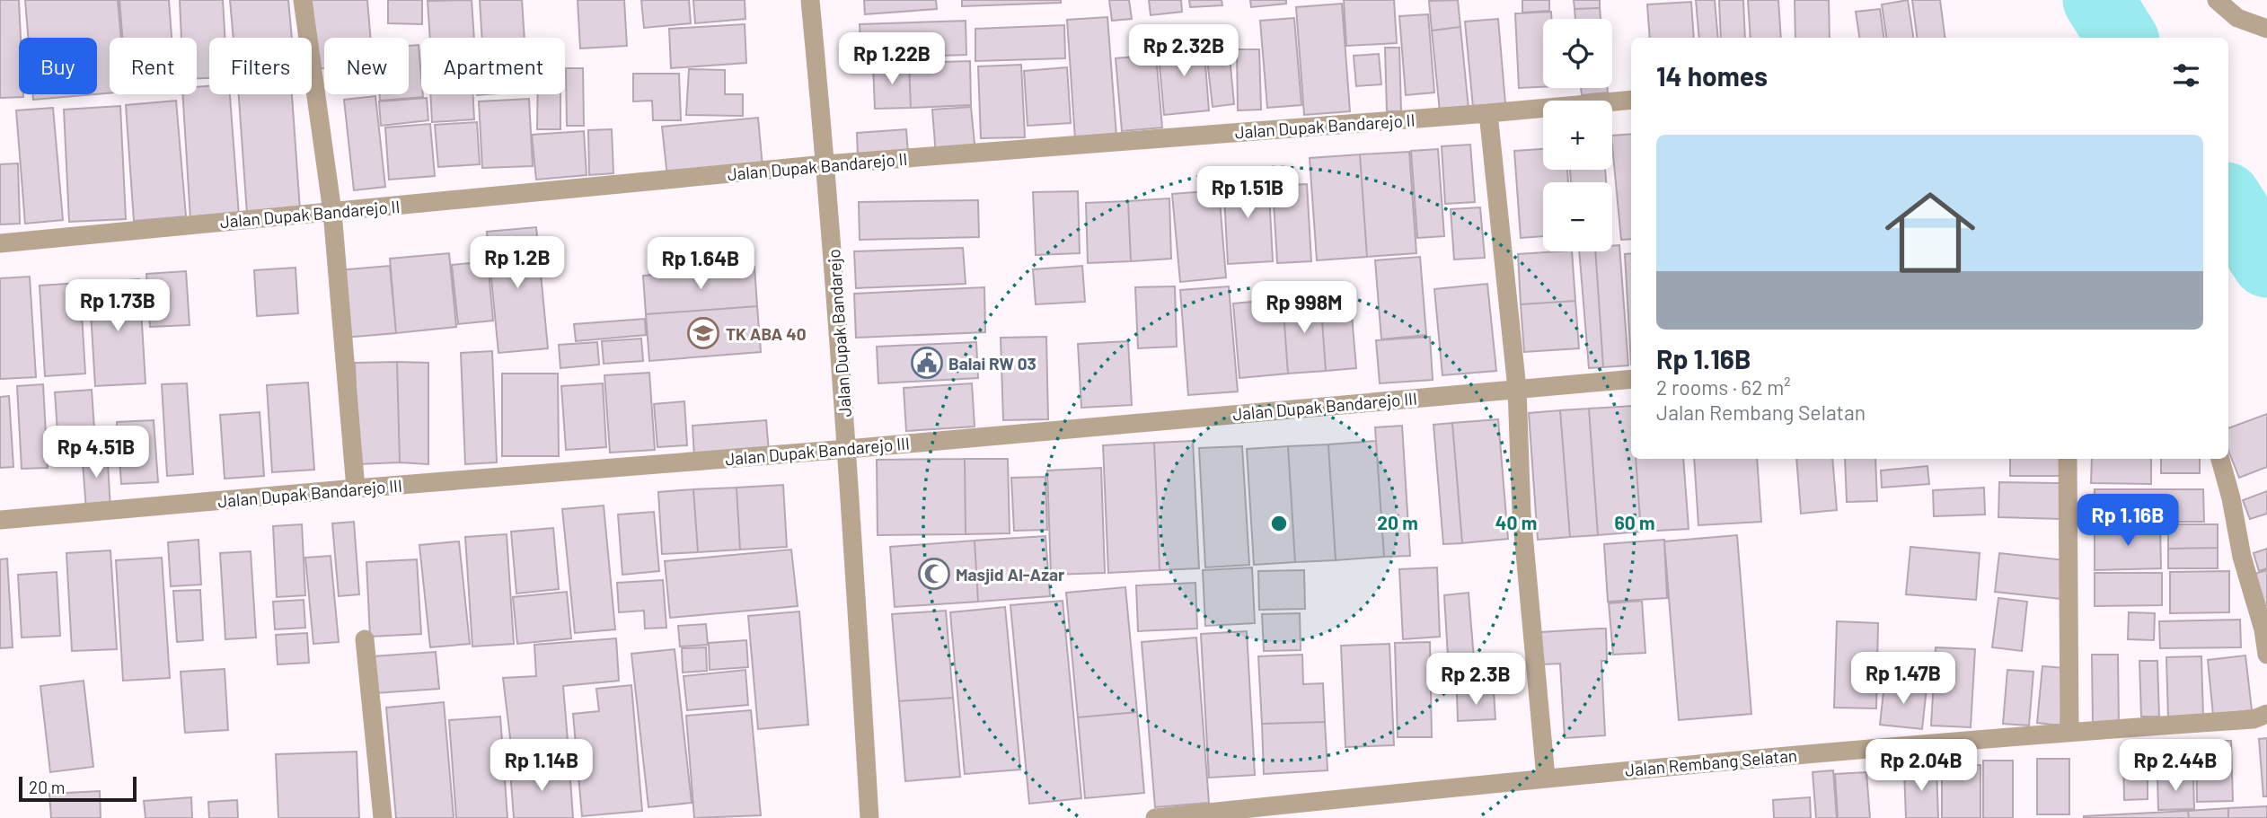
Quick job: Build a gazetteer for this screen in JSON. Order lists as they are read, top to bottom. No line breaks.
{"streets":{"street":["Jalan Dupak Bandarejo II","Jalan Dupak Bandarejo","Jalan Dupak Bandarejo III","Jalan Rembang Selatan"]},"crossings":[["Jalan Dupak Bandarejo II","Jalan Dupak Bandarejo"],["Jalan Dupak Bandarejo","Jalan Dupak Bandarejo III"]],"places":{"school or university":["TK ABA 40"],"public building":["Balai RW 03"],"mosque":["Masjid Al-Azar"]},"scale_bar":"20 m","page":{"map_buttons":["+","−"],"price":["Rp 2.32B","Rp 1.22B","Rp 1.51B","Rp 1.2B","Rp 1.64B","Rp 1.73B","Rp 998M","Rp 4.51B","Rp 1.16B","Rp 1.47B","Rp 2.3B","Rp 1.14B","Rp 2.04B","Rp 2.44B"],"chip":["Buy","Rent","Filters","New","Apartment"],"heading":"14 homes","list":[{"name":"Rp 1.16B","note":"2 rooms · 62 m² · Jalan Rembang Selatan"}],"scale":"20 m"},"rings":["20 m","40 m","60 m"]}
